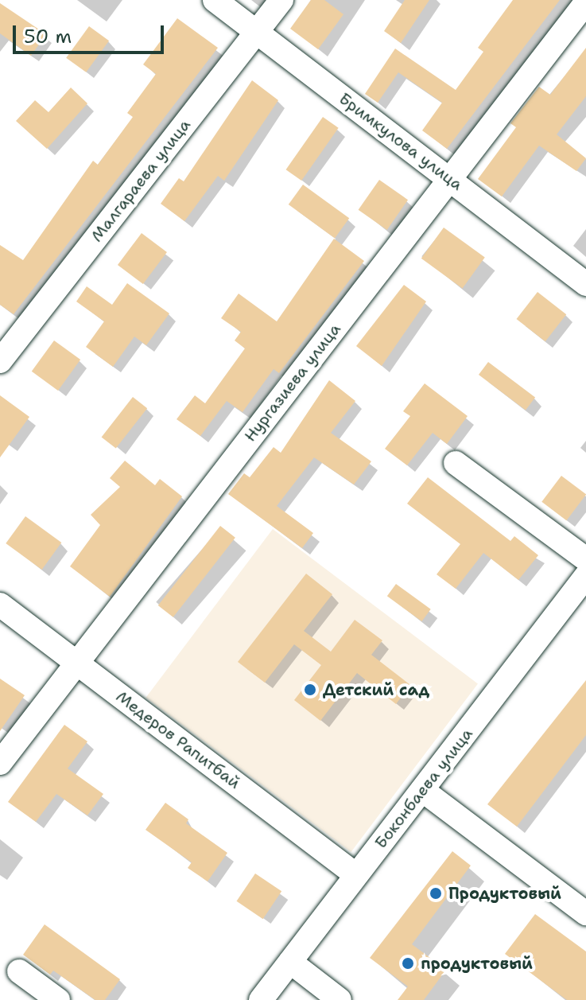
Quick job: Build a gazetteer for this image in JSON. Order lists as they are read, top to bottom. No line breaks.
{"streets":{"street":["Бримкулова улица","Малгараева улица","Нургазиева улица","Медеров Рапитбай","Боконбаева улица"]},"crossings":[["Бримкулова улица","Малгараева улица"],["Бримкулова улица","Нургазиева улица"],["Нургазиева улица","Медеров Рапитбай"],["Медеров Рапитбай","Боконбаева улица"]],"places":["Детский сад","Продуктовый","продуктовый"],"scale_bar":"50 m"}
